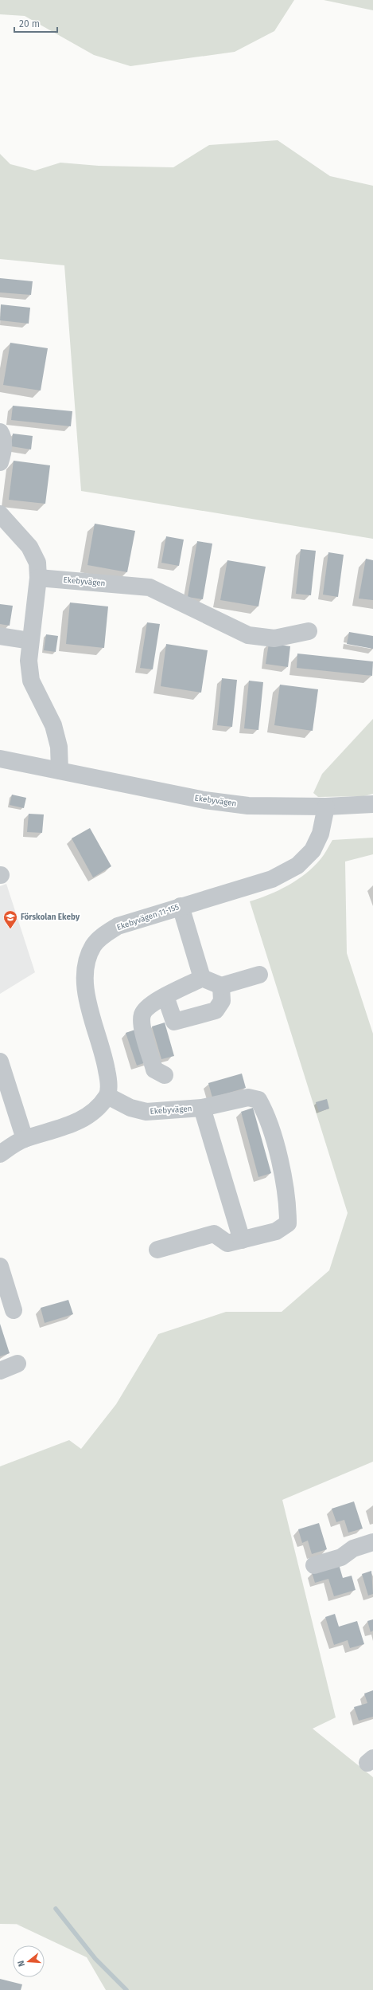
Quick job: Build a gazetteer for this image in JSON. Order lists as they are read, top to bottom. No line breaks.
{"streets":{"street":["Ekebyvägen","Ekebyvägen 11-155"]},"crossings":[["Ekebyvägen","Ekebyvägen 11-155"]],"places":{"school or university":["Förskolan Ekeby"]},"scale_bar":"20 m","north":"left"}
